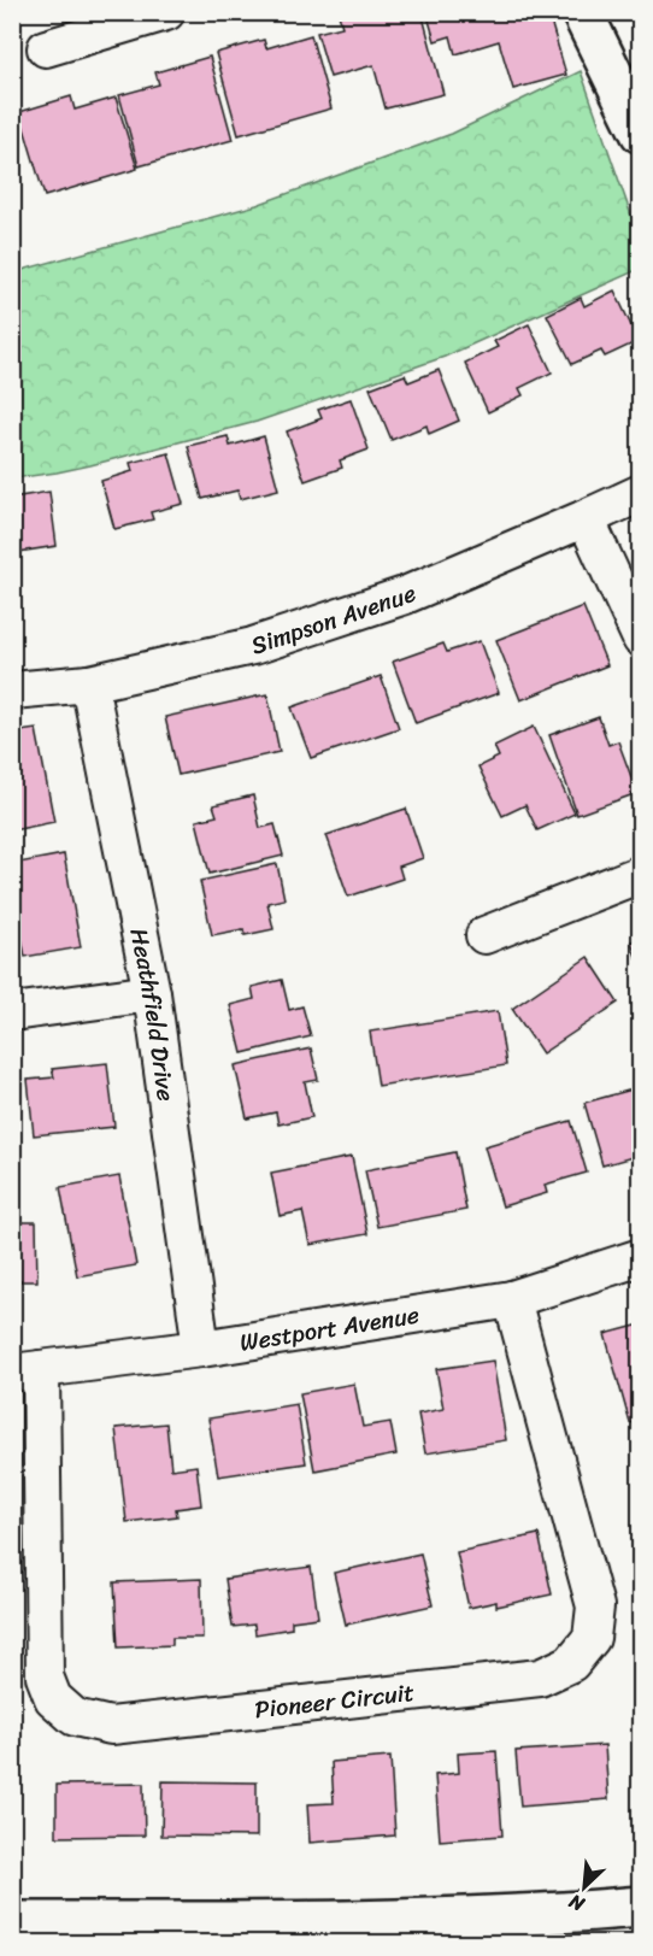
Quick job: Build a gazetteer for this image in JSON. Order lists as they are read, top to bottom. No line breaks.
{"streets":{"street":["Simpson Avenue","Heathfield Drive","Westport Avenue","Pioneer Circuit"]},"crossings":[["Simpson Avenue","Heathfield Drive"],["Heathfield Drive","Westport Avenue"],["Westport Avenue","Pioneer Circuit"]],"north":"bottom left"}
